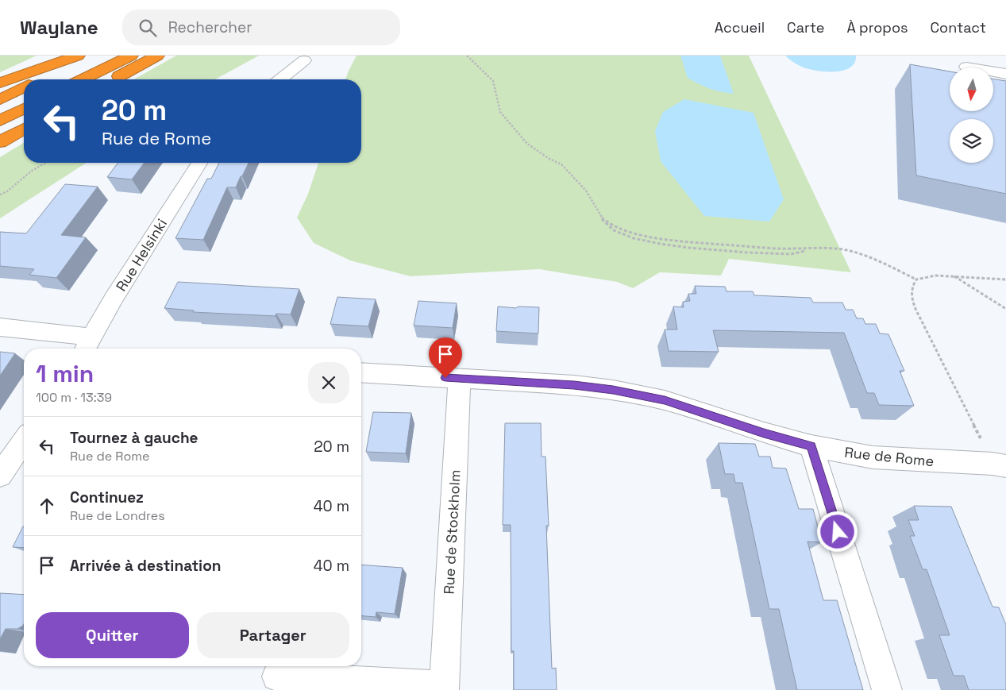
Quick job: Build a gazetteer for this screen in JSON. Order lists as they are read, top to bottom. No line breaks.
{"streets":{"street":["Rue Helsinki","Rue de Rome","Rue de Stockholm"]},"crossings":[["Rue de Rome","Rue de Stockholm"]],"north":"bottom","page":{"header":"Waylane","search":"Rechercher","nav":["Accueil","Carte","À propos","Contact"],"turn":["20 m","Rue de Rome"],"heading":["1 min","100 m · 13:39"],"list":[{"name":"Tournez à gauche","note":"Rue de Rome","value":"20 m"},{"name":"Continuez","note":"Rue de Londres","value":"40 m"},{"name":"Arrivée à destination","value":"40 m"}],"buttons":["Quitter","Partager"]}}
